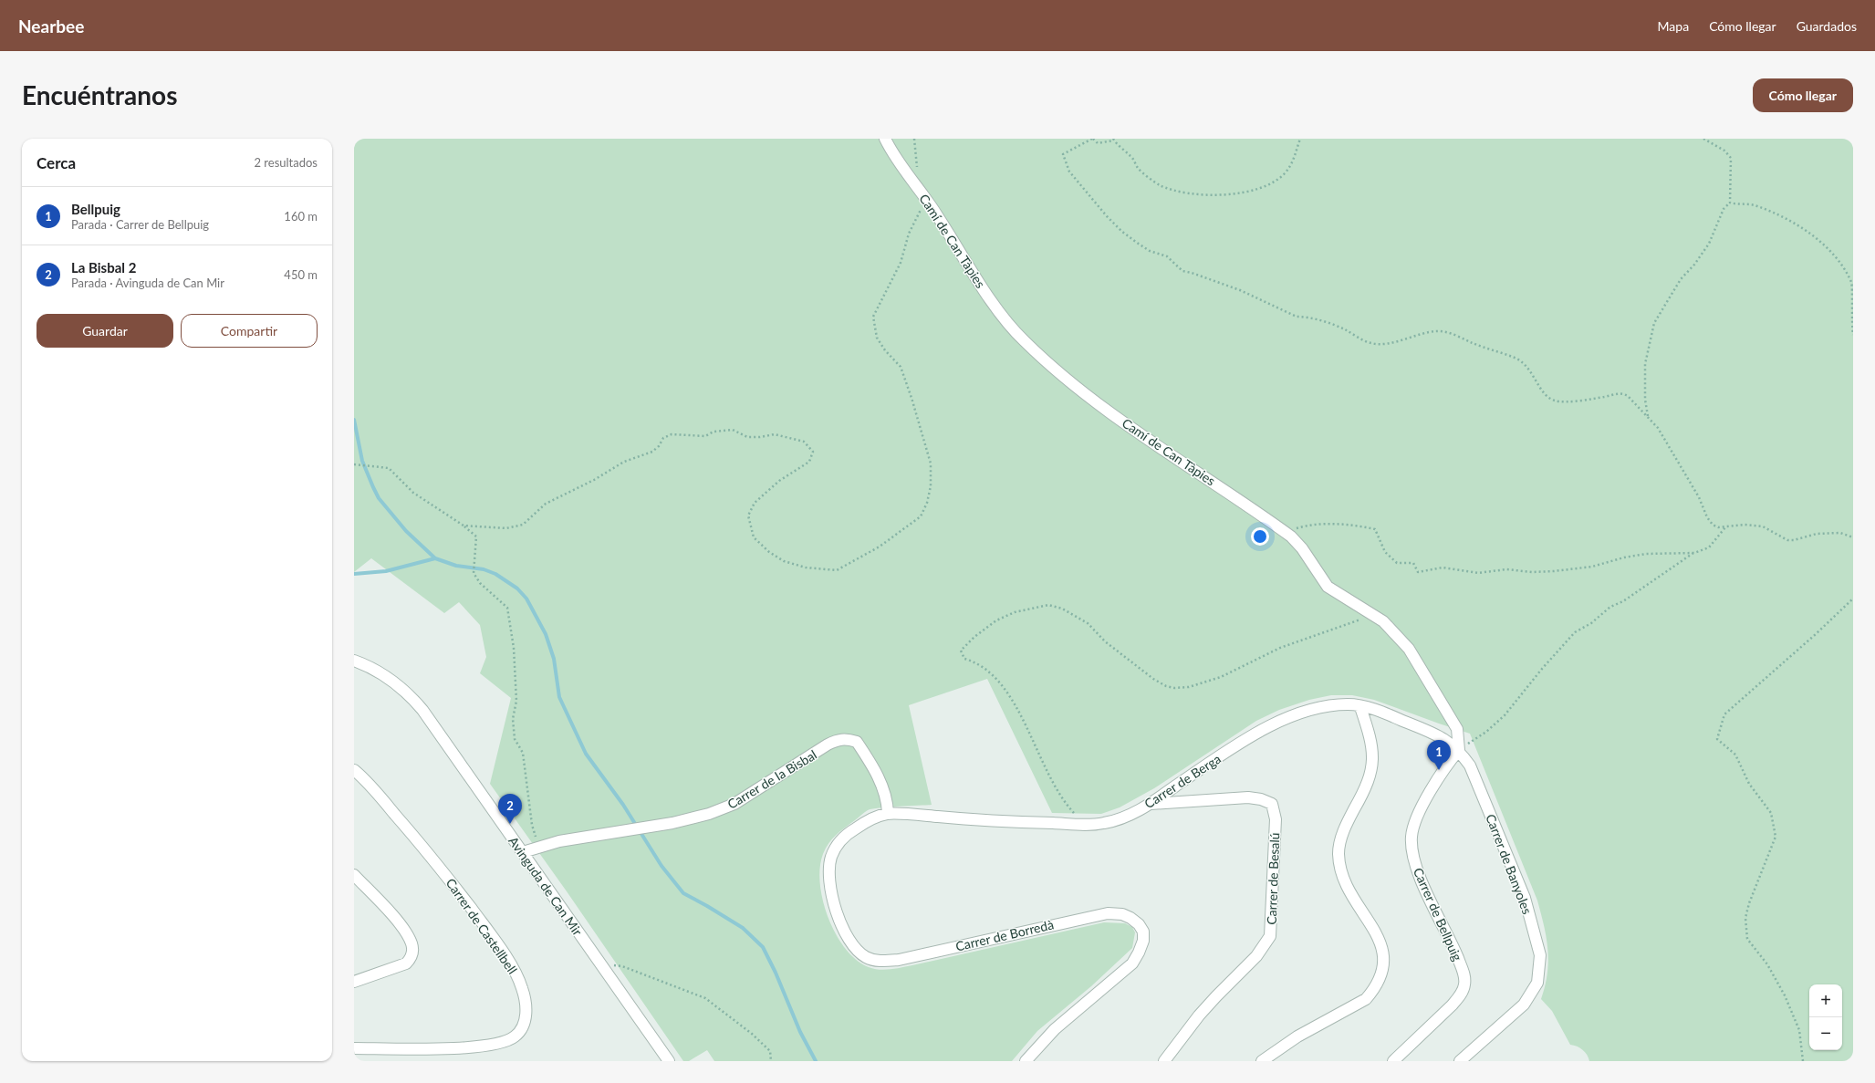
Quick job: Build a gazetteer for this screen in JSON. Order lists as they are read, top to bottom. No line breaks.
{"streets":{"street":["Camí de Can Tàpies","Carrer de la Bisbal","Carrer de Berga","Carrer de Banyoles","Carrer de Besalú","Avinguda de Can Mir","Carrer de Bellpuig","Carrer de Castellbell","Carrer de Borredà"]},"crossings":[["Camí de Can Tàpies","Carrer de Berga"],["Camí de Can Tàpies","Carrer de Banyoles"],["Camí de Can Tàpies","Carrer de Bellpuig"],["Carrer de la Bisbal","Carrer de Berga"],["Carrer de la Bisbal","Avinguda de Can Mir"],["Carrer de la Bisbal","Carrer de Borredà"],["Carrer de Berga","Carrer de Banyoles"],["Carrer de Berga","Carrer de Besalú"],["Carrer de Berga","Carrer de Bellpuig"],["Carrer de Berga","Carrer de Borredà"],["Carrer de Banyoles","Carrer de Bellpuig"]],"page":{"header":"Nearbee","nav":["Mapa","Cómo llegar","Guardados"],"buttons":["Cómo llegar",["Guardar","Compartir"]],"title":"Encuéntranos","heading":["Cerca","2 resultados"],"list":[{"mark":"1","name":"Bellpuig","note":"Parada · Carrer de Bellpuig","value":"160 m"},{"mark":"2","name":"La Bisbal 2","note":"Parada · Avinguda de Can Mir","value":"450 m"}],"pins":["1","2"],"map_buttons":["+","−"]}}
